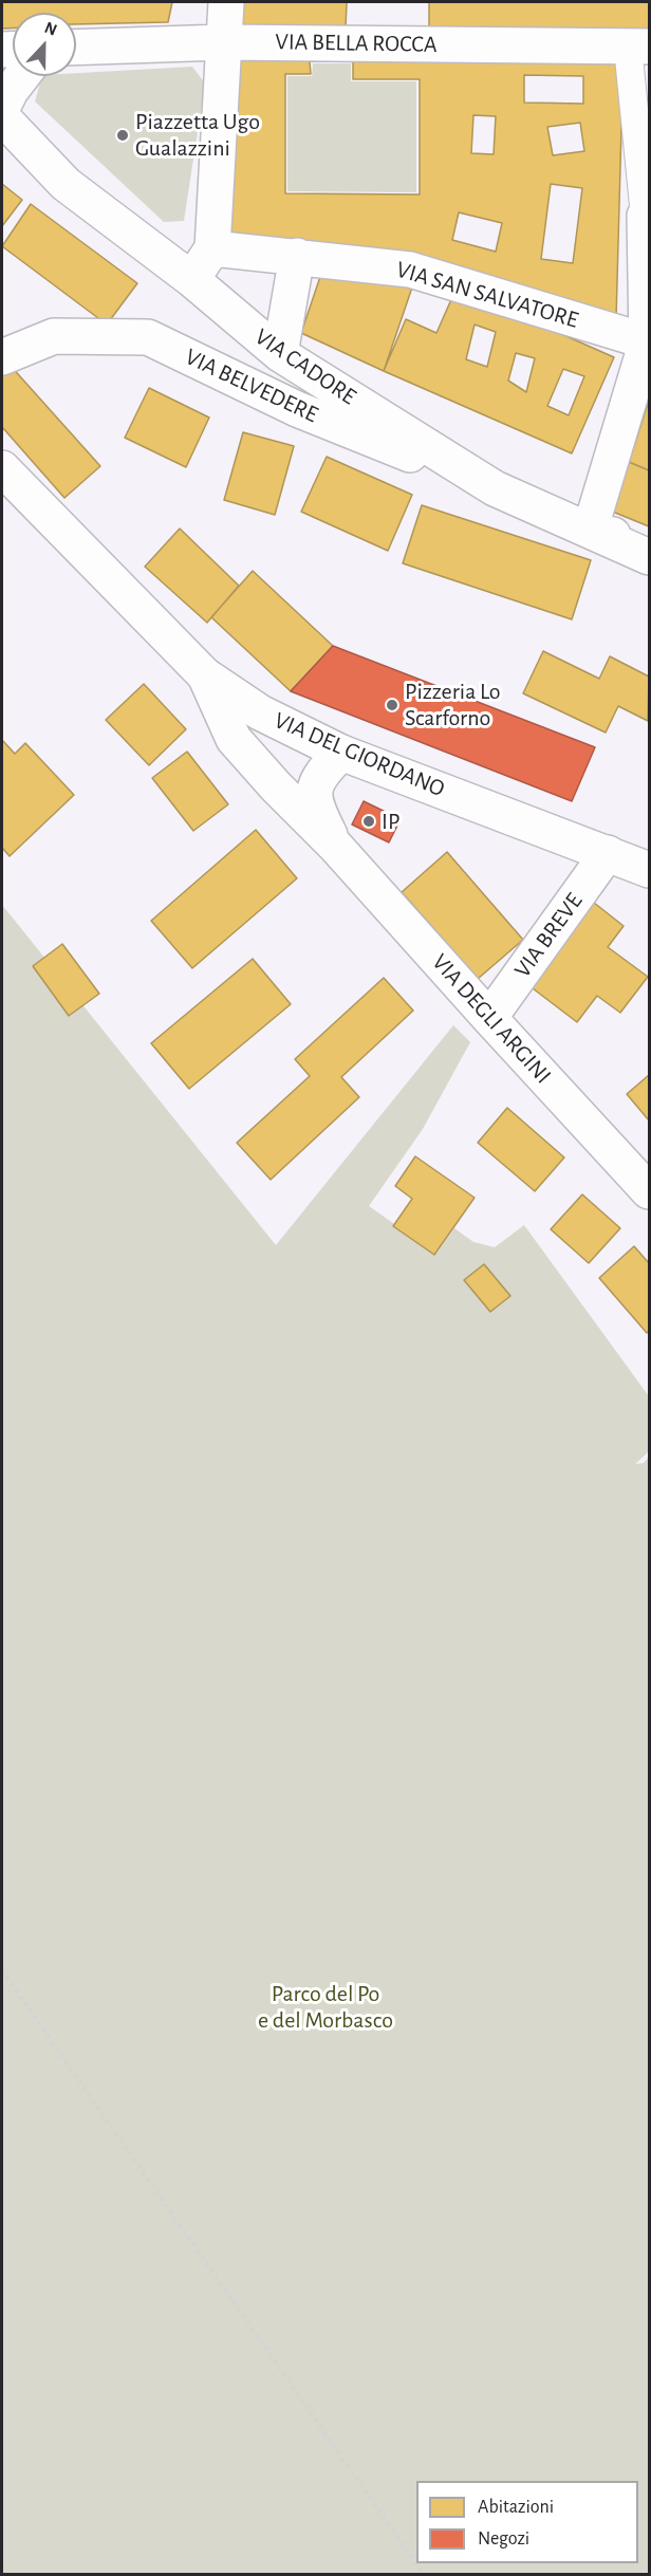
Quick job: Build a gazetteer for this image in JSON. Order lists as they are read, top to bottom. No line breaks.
{"streets":{"street":["VIA BELLA ROCCA","VIA SAN SALVATORE","VIA CADORE","VIA BELVEDERE","VIA DEL GIORDANO","VIA BREVE","VIA DEGLI ARGINI"]},"crossings":[["VIA CADORE","VIA BELVEDERE"],["VIA DEL GIORDANO","VIA BREVE"],["VIA DEL GIORDANO","VIA DEGLI ARGINI"],["VIA BREVE","VIA DEGLI ARGINI"]],"parks":["Parco del Po e del Morbasco"],"places":["Piazzetta Ugo Gualazzini","Pizzeria Lo Scarforno","IP"],"legend":["Abitazioni","Negozi"],"north":"top"}
